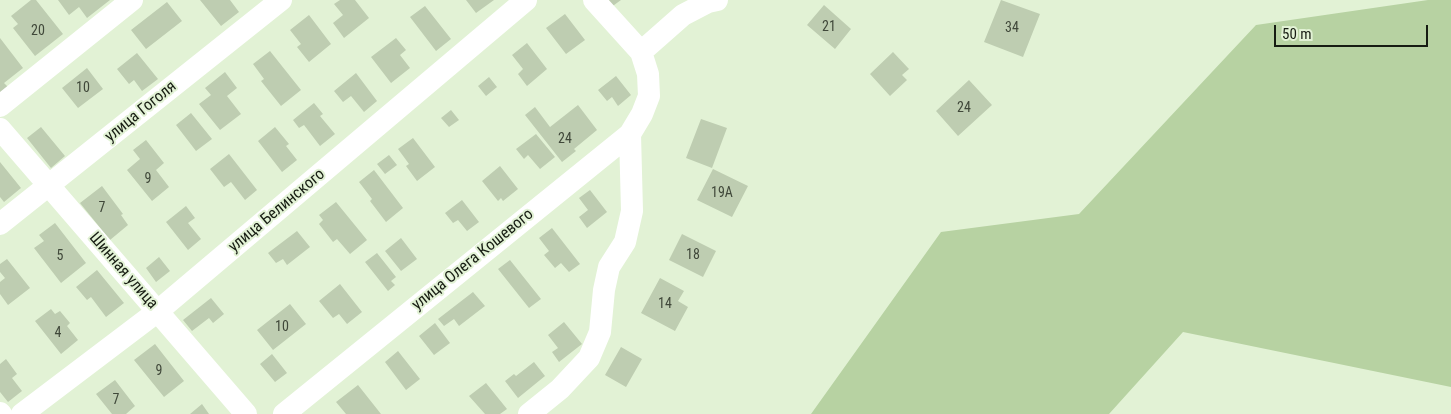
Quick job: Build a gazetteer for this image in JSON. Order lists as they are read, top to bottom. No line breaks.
{"streets":{"street":["улица Гоголя","улица Белинского","улица Олега Кошевого","Шинная улица"]},"crossings":[["улица Гоголя","Шинная улица"],["улица Белинского","Шинная улица"]],"house_numbers":["21","34","20","10","24","24","9","19А","7","18","5","14","10","4","9","7"],"scale_bar":"50 m"}
